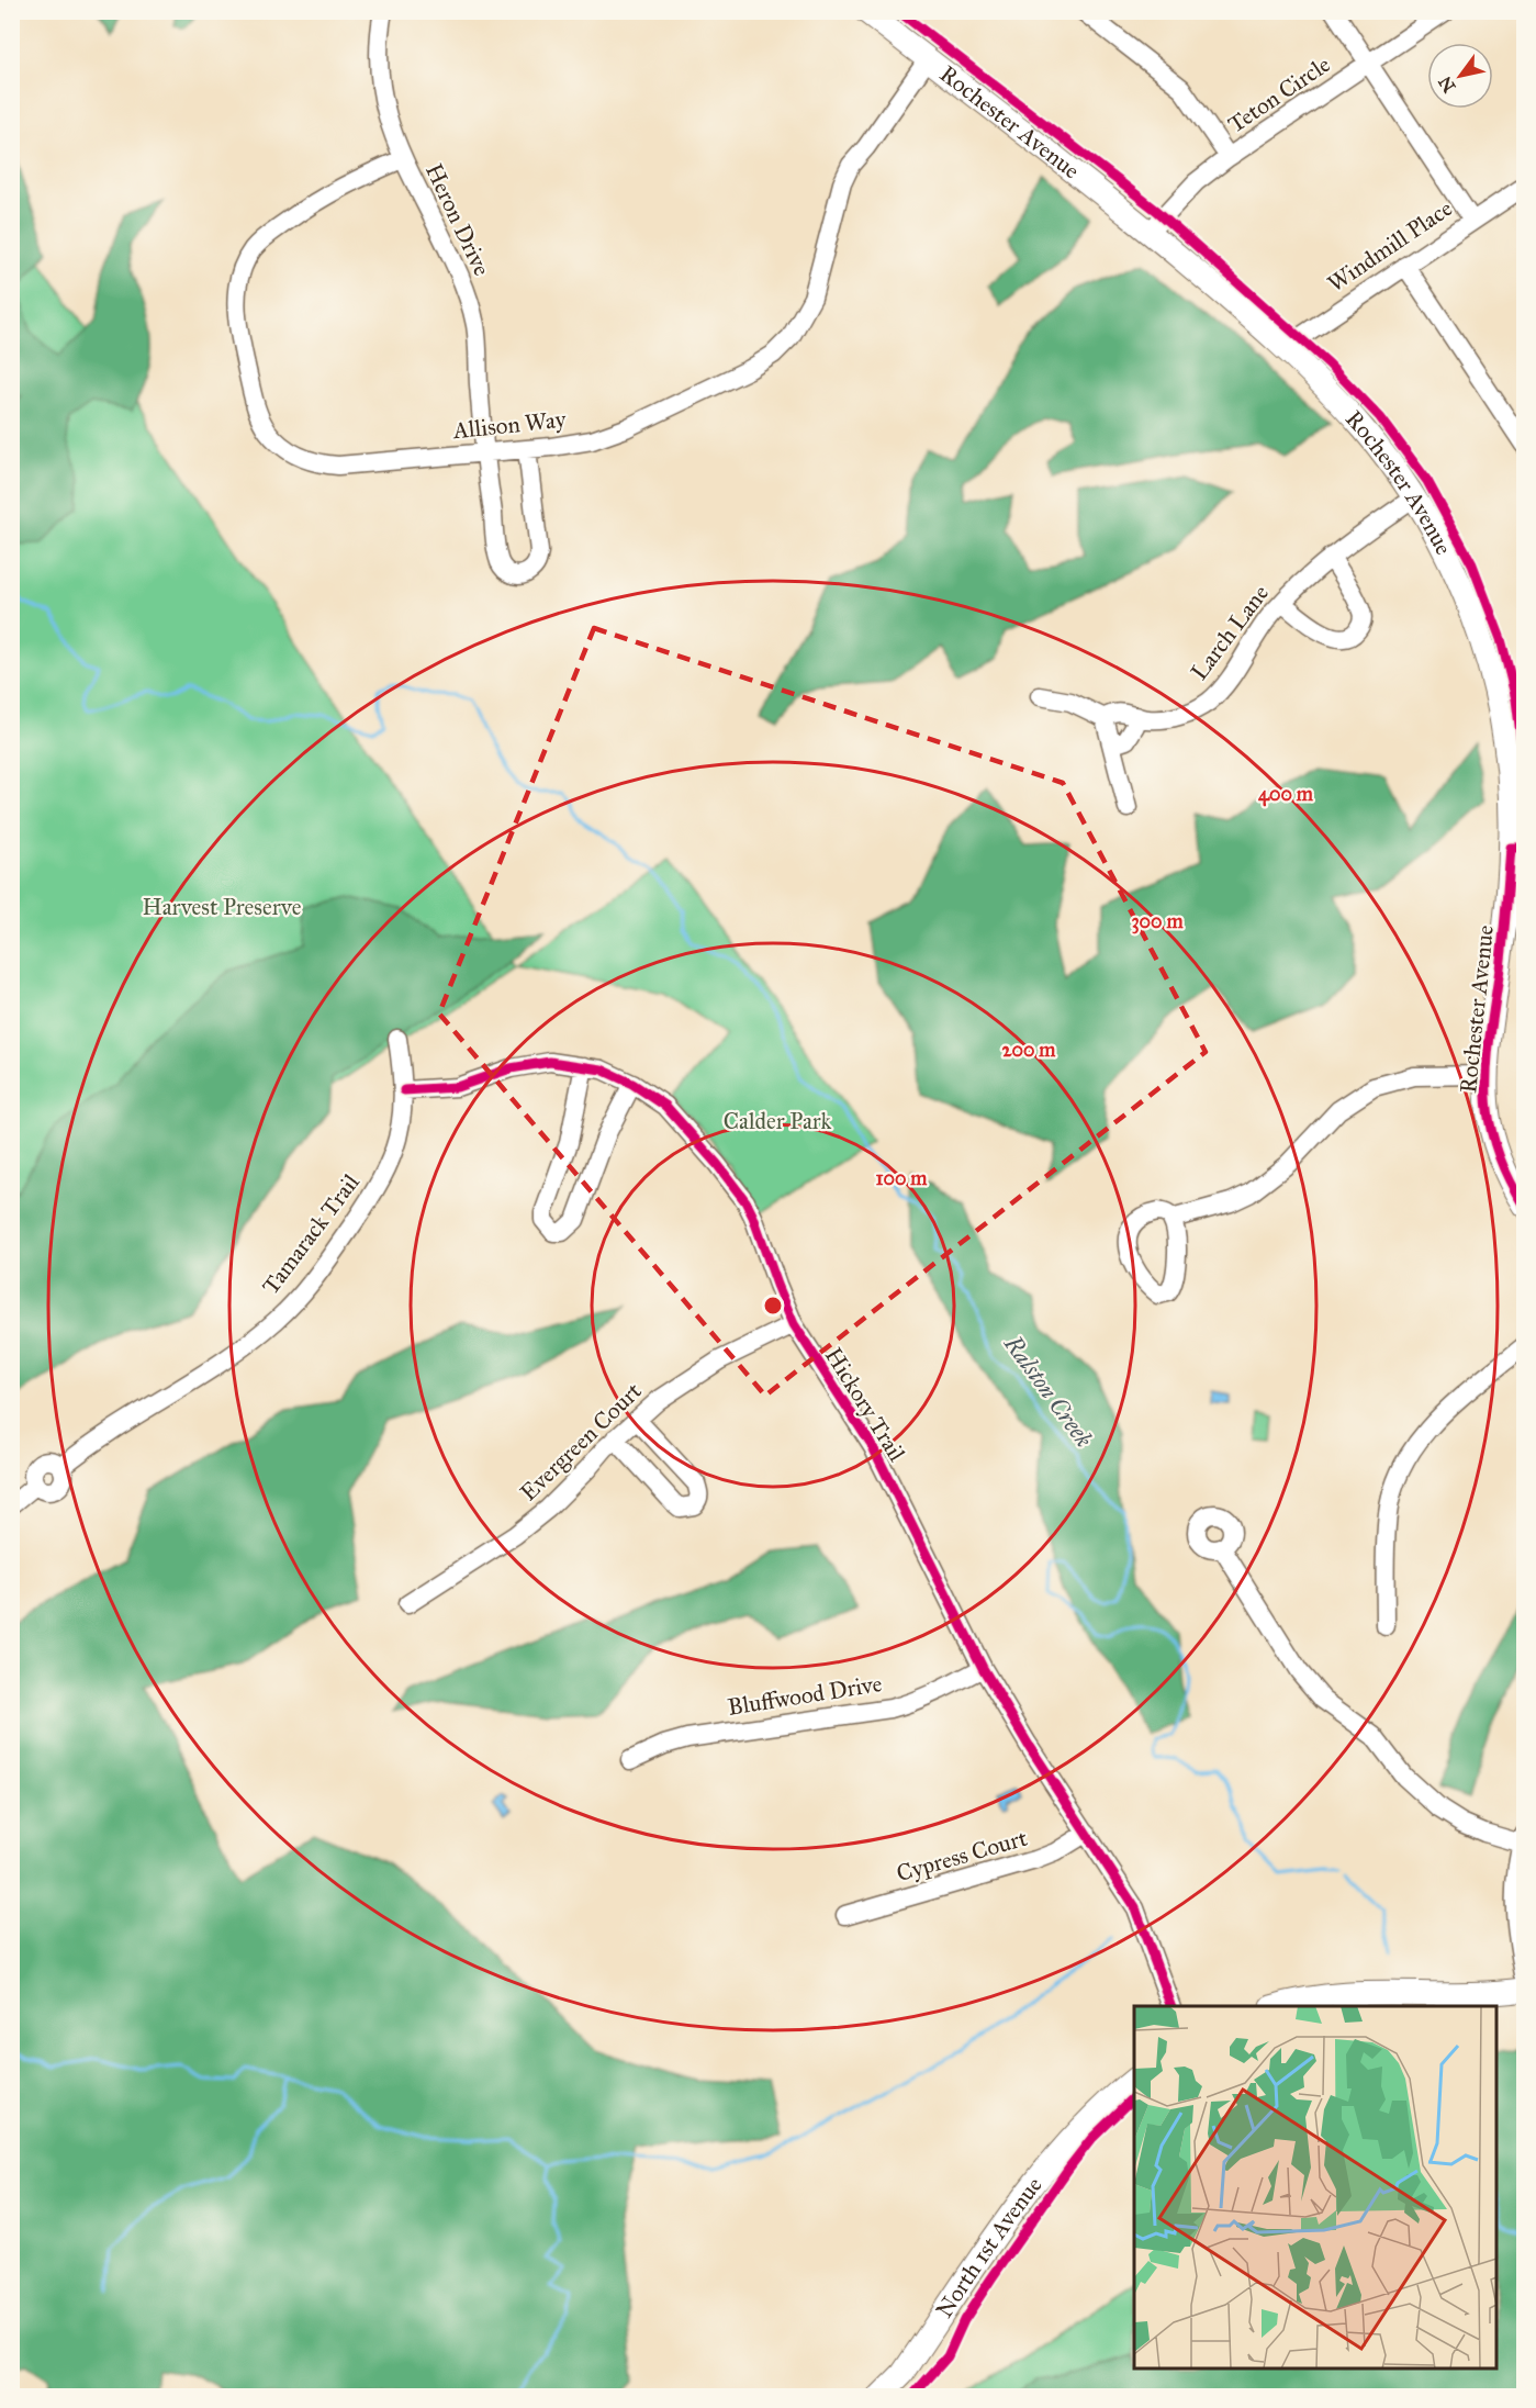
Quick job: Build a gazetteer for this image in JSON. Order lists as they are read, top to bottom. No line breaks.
{"streets":{"main road":["Rochester Avenue","North 1st Avenue"],"street":["Teton Circle","Heron Drive","Windmill Place","Allison Way","Larch Lane","Tamarack Trail","Hickory Trail","Evergreen Court","Bluffwood Drive","Cypress Court"]},"crossings":[["Teton Circle","Rochester Avenue"],["Rochester Avenue","Windmill Place"],["Rochester Avenue","Allison Way"],["Rochester Avenue","Larch Lane"],["Heron Drive","Allison Way"],["Tamarack Trail","Hickory Trail"],["Hickory Trail","Evergreen Court"],["Hickory Trail","Bluffwood Drive"],["Hickory Trail","Cypress Court"]],"water":["Ralston Creek"],"parks":["Harvest Preserve","Calder Park"],"north":"bottom left","rings":["400 m","300 m","200 m","100 m"]}
